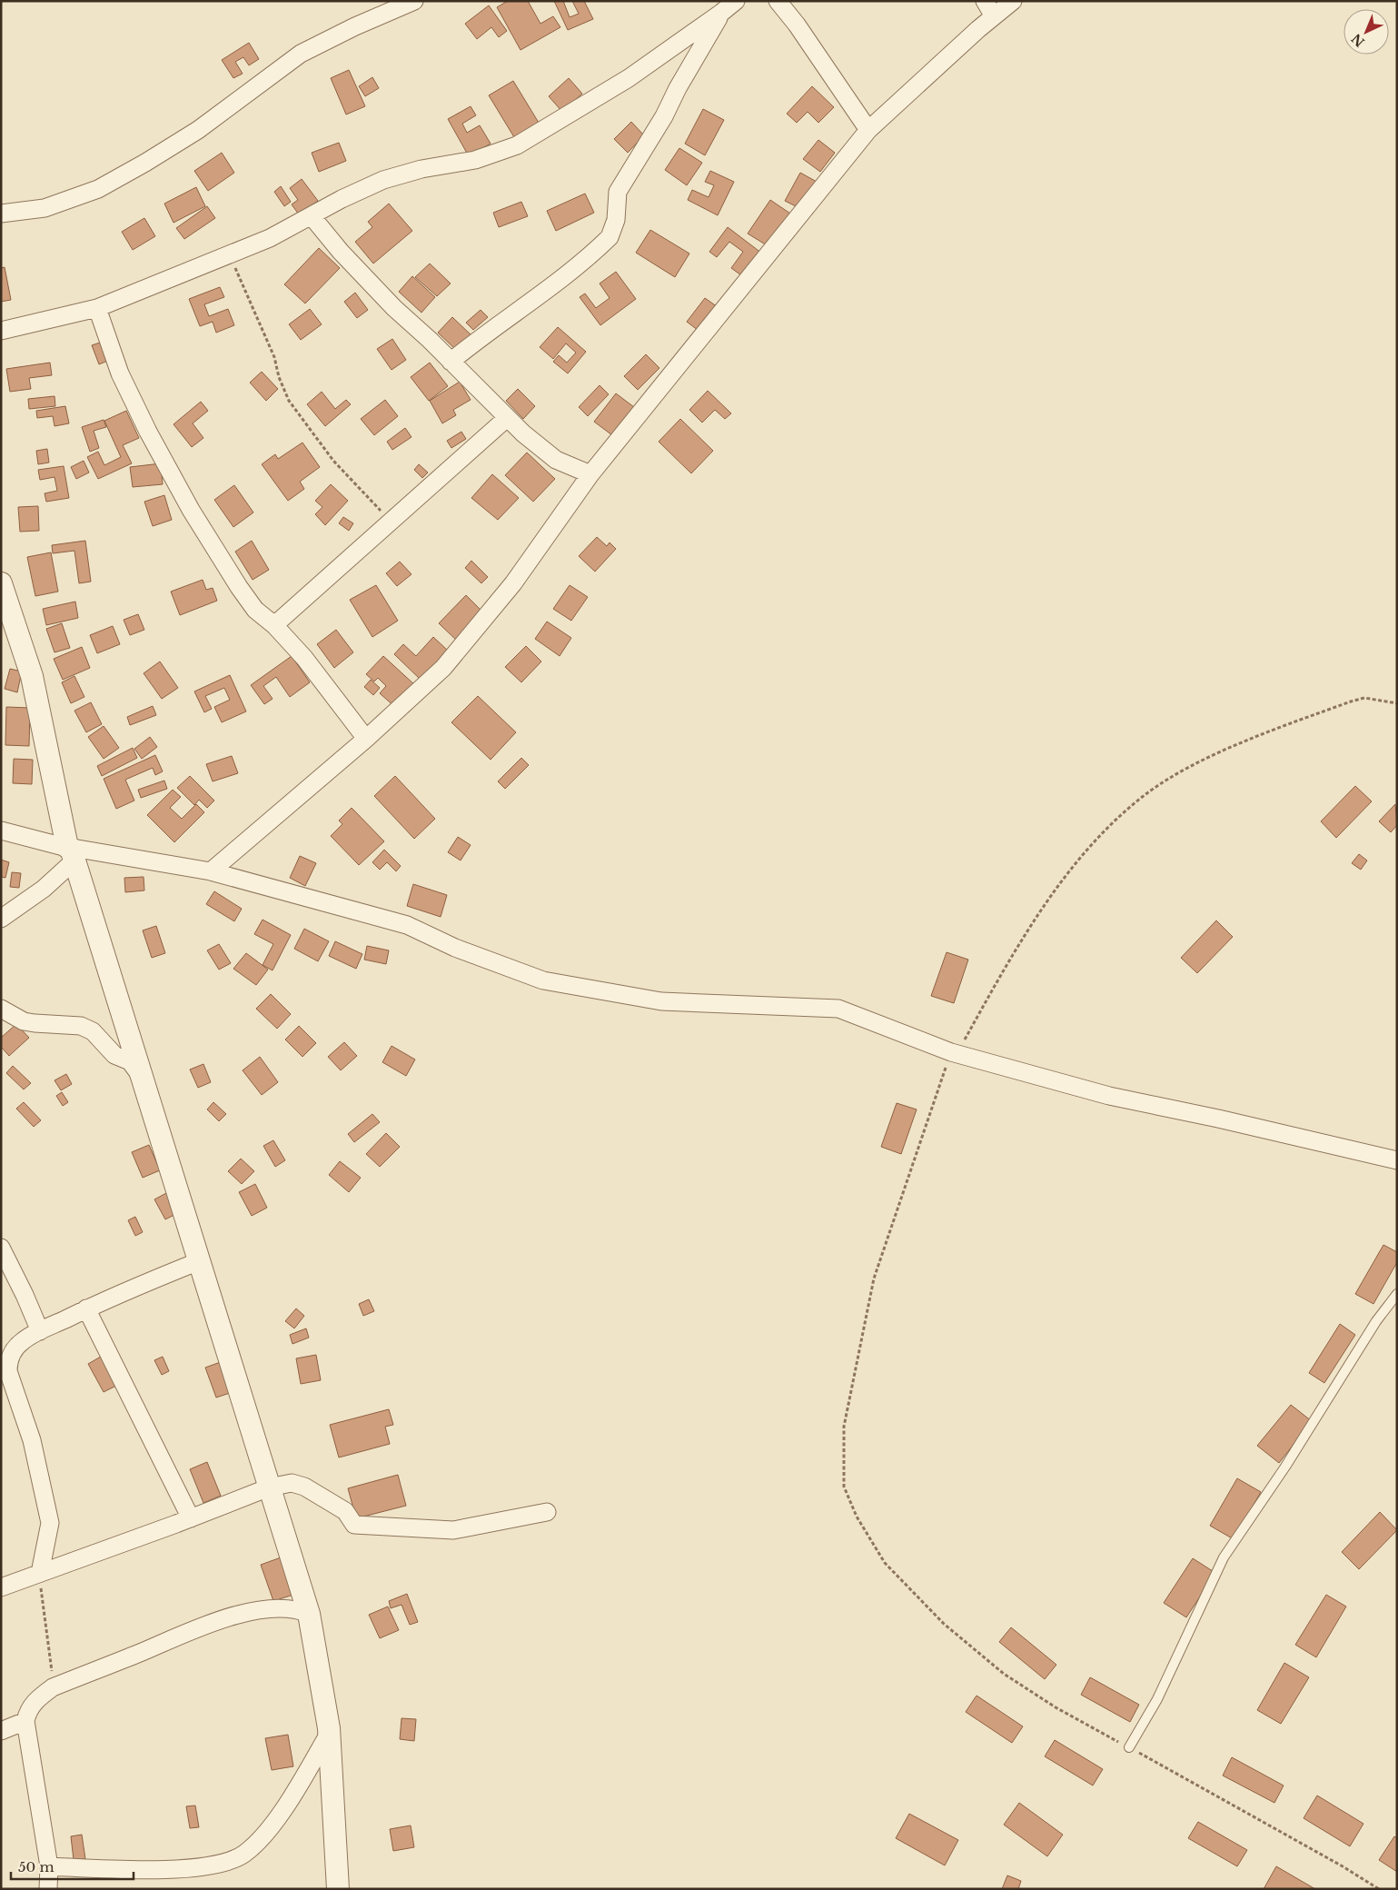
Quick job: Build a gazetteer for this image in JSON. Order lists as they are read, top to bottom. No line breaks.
{"scale_bar":"50 m","north":"bottom left"}
